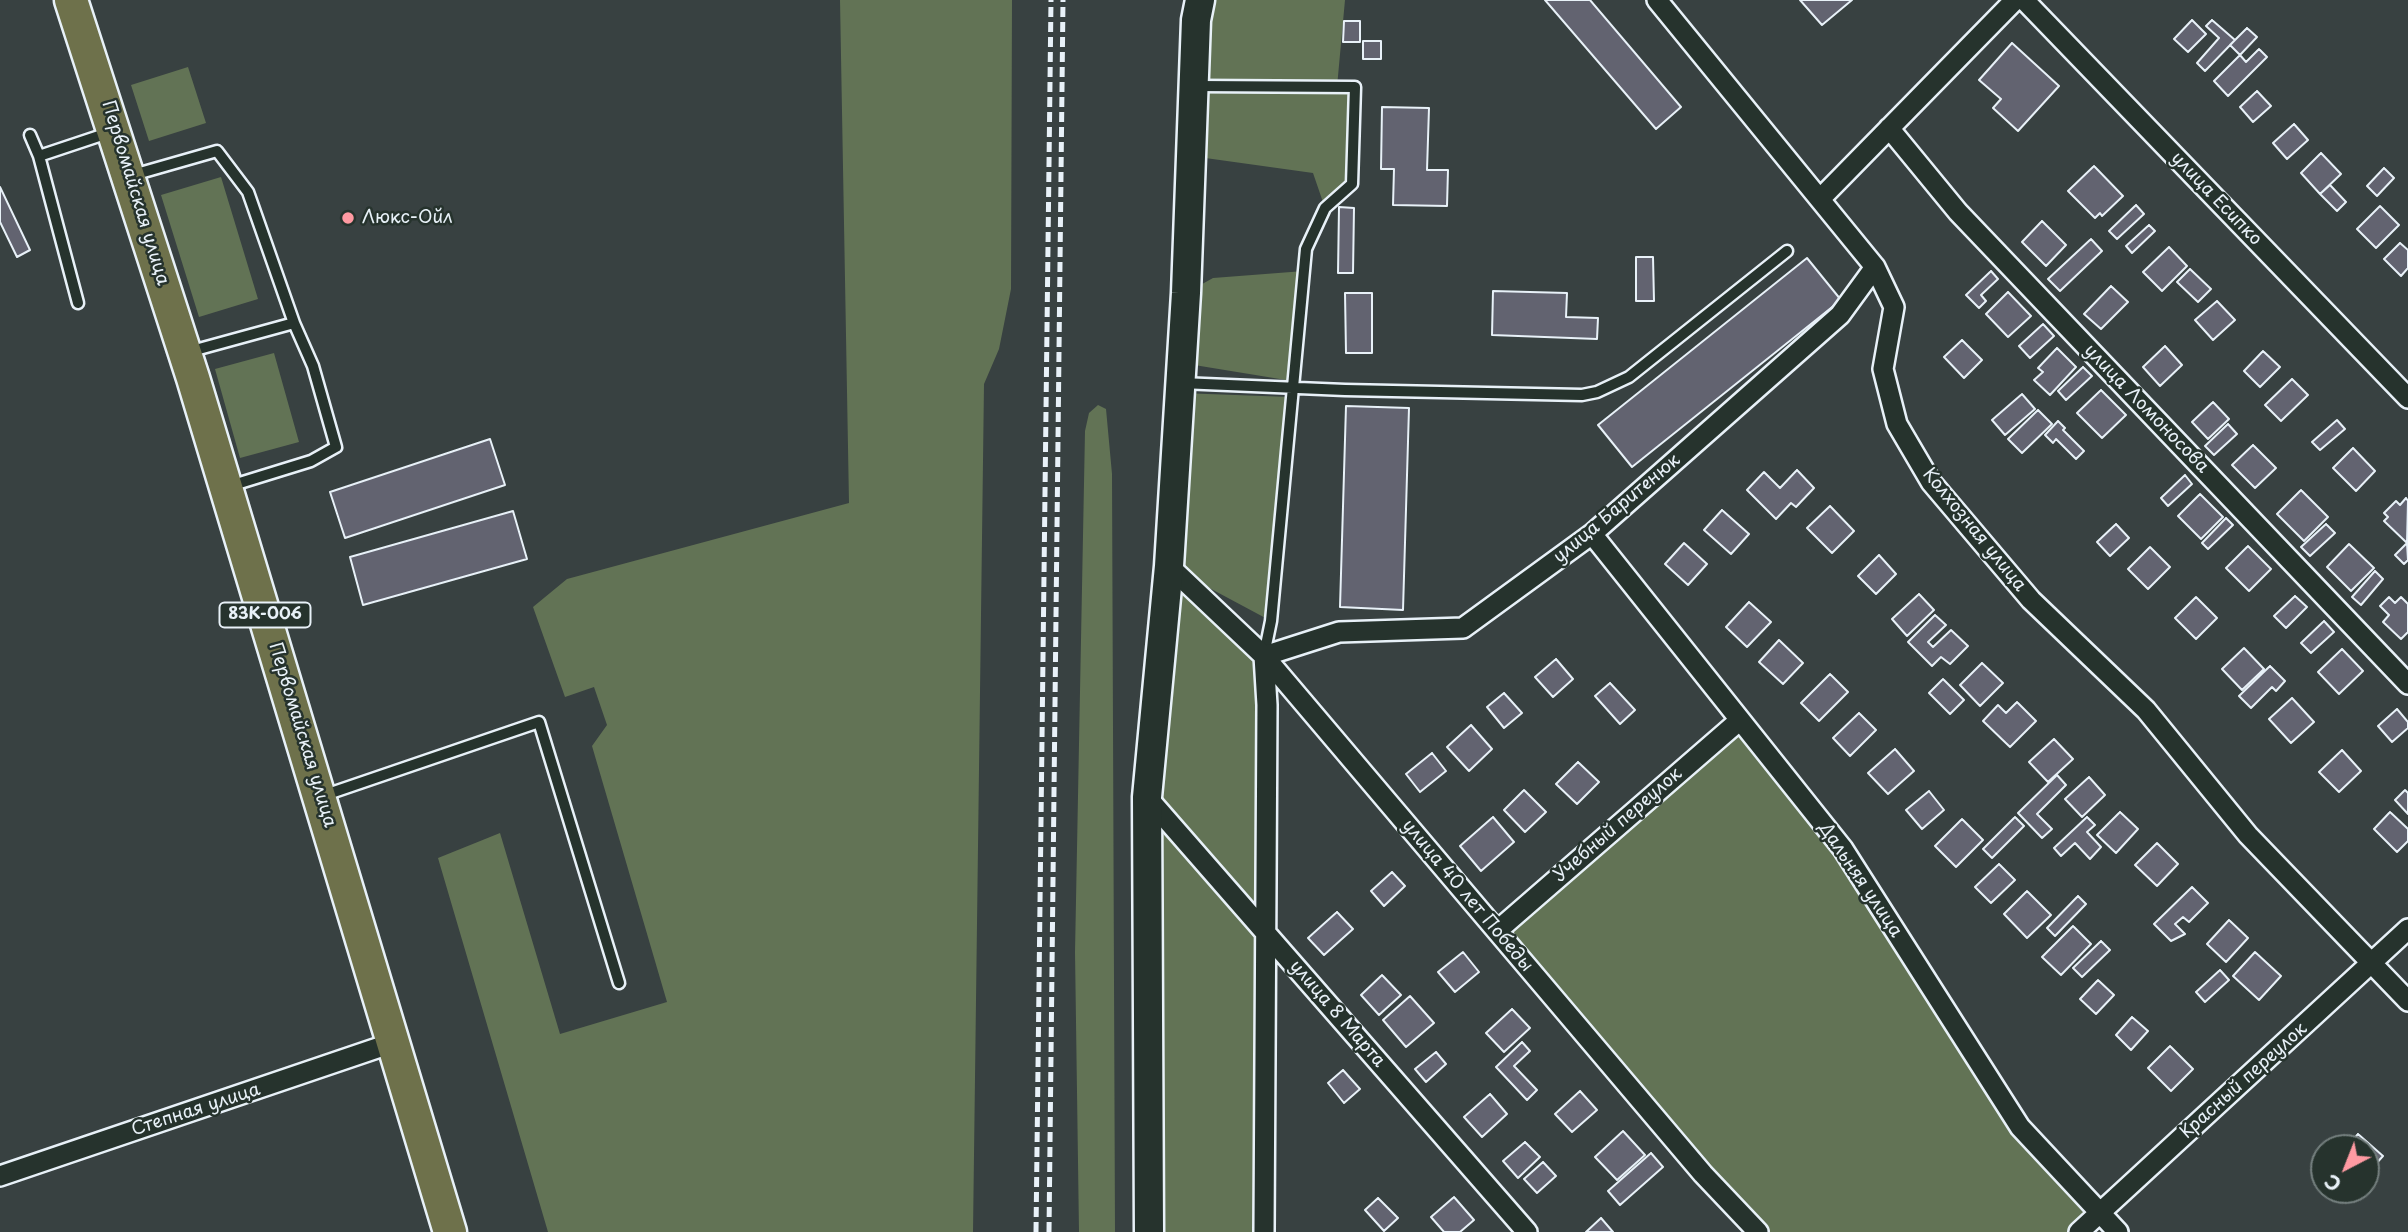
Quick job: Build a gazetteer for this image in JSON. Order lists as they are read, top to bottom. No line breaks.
{"streets":{"main road":["Первомайская улица","83К-006"],"street":["улица Есипко","улица Ломоносова","улица Баритенюк","Колхозная улица","Учебный переулок","Дальняя улица","улица 40 лет Победы","улица 8 Марта","Красный переулок","Степная улица"]},"crossings":[["Первомайская улица","Степная улица"],["улица Баритенюк","Колхозная улица"],["улица Баритенюк","Дальняя улица"],["улица Баритенюк","улица 40 лет Победы"],["Колхозная улица","Красный переулок"],["Учебный переулок","Дальняя улица"],["Учебный переулок","улица 40 лет Победы"],["Дальняя улица","Красный переулок"]],"places":["Люкс-Ойл"],"north":"bottom left"}
